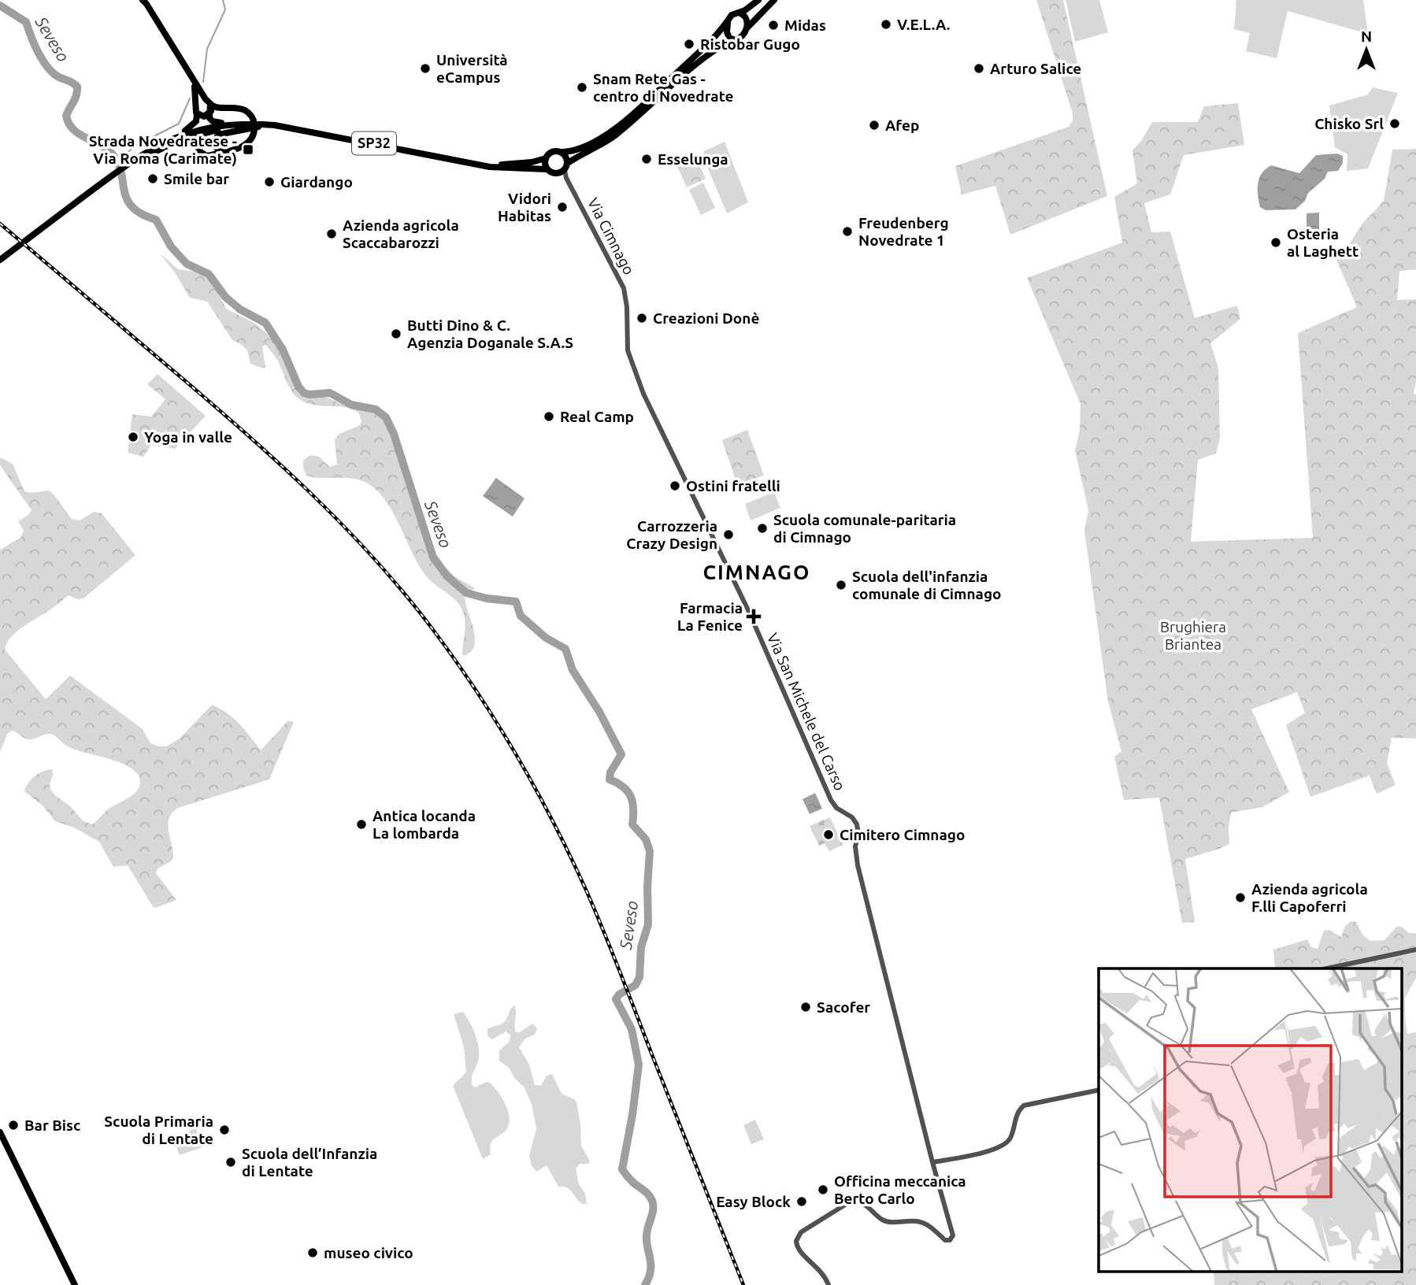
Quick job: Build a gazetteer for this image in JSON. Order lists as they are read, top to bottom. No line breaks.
{"streets":{"main road":["SP32"],"street":["Via Cimnago","Via San Michele del Carso"]},"crossings":[["SP32","Via Cimnago"],["Via Cimnago","Via San Michele del Carso"]],"districts":["CIMNAGO"],"water":["Seveso"],"parks":["Brughiera Briantea"],"places":{"other":["V.E.L.A.","Midas","Ristobar Gugo","Università eCampus","Arturo Salice","Snam Rete Gas - centro di Novedrate","Chisko Srl","Afep","Esselunga","Smile bar","Giardango","Vidori Habitas","Freudenberg Novedrate 1","Azienda agricola Scaccabarozzi","Osteria al Laghett","Creazioni Donè","Butti Dino & C. Agenzia Doganale S.A.S","Real Camp","Yoga in valle","Ostini fratelli","Scuola comunale-paritaria di Cimnago","Carrozzeria Crazy Design","Scuola dell'infanzia comunale di Cimnago","Antica locanda La lombarda","Cimitero Cimnago","Azienda agricola F.lli Capoferri","Sacofer","Bar Bisc","Scuola Primaria di Lentate","Scuola dell’Infanzia di Lentate","Officina meccanica Berto Carlo","Easy Block","museo civico"],"transit":["Strada Novedratese - Via Roma (Carimate)"],"health":["Farmacia La Fenice"]},"north":"top"}
